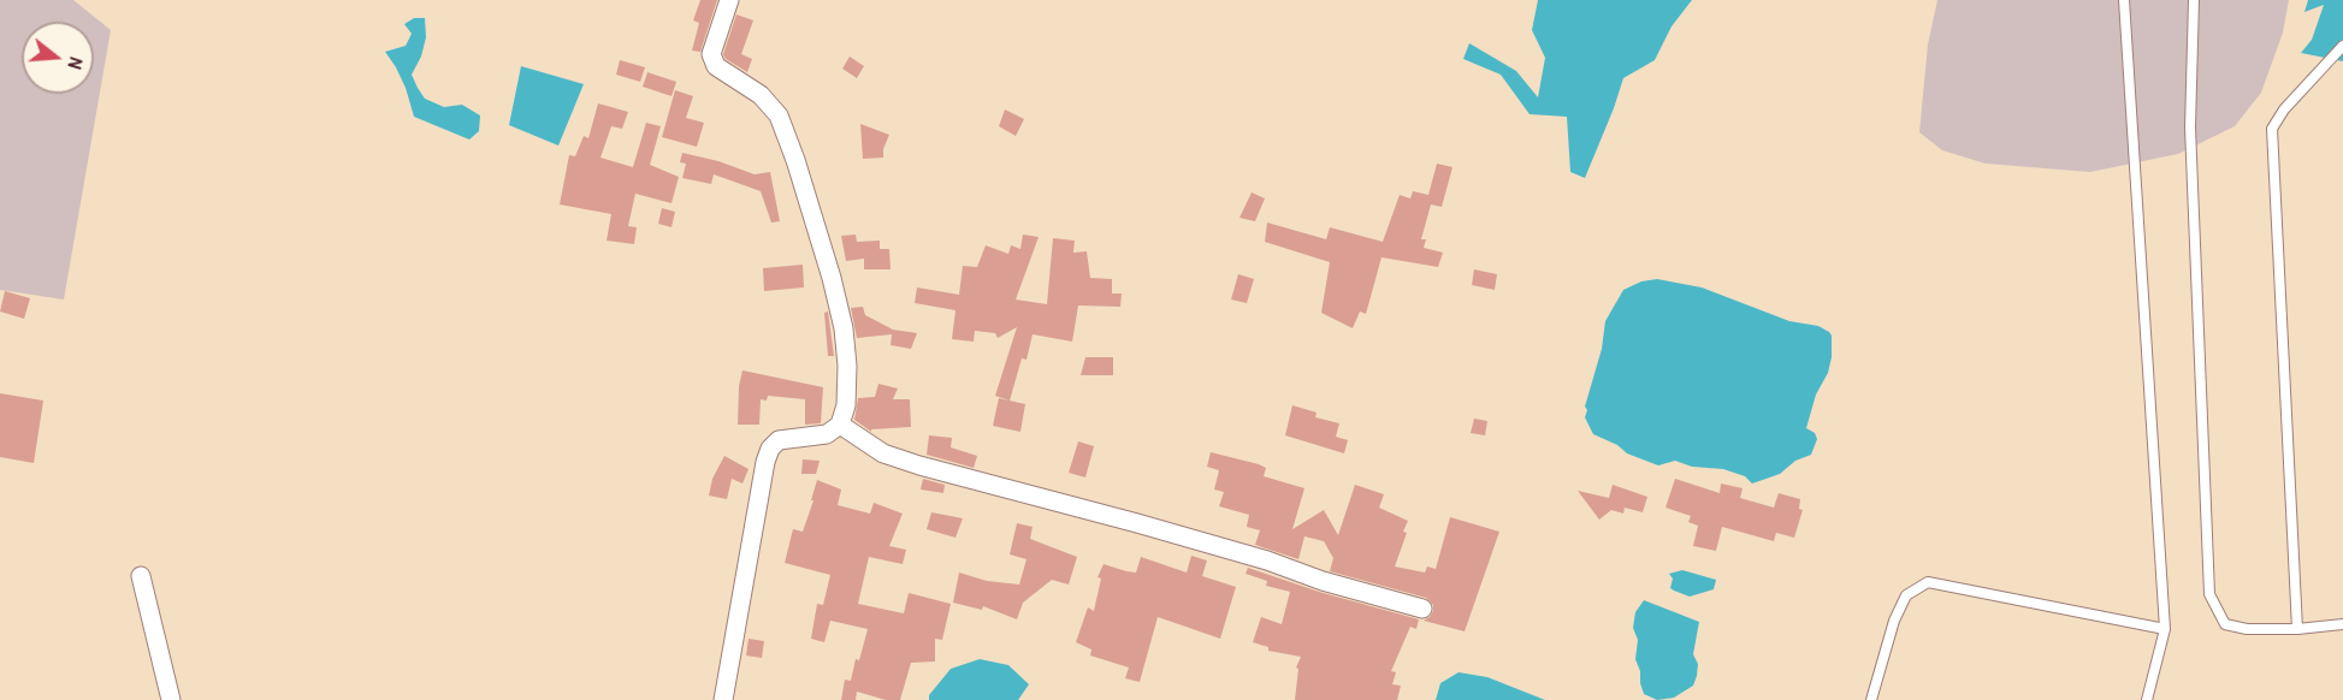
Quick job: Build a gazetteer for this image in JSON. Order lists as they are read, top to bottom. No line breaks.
{"north":"right"}
